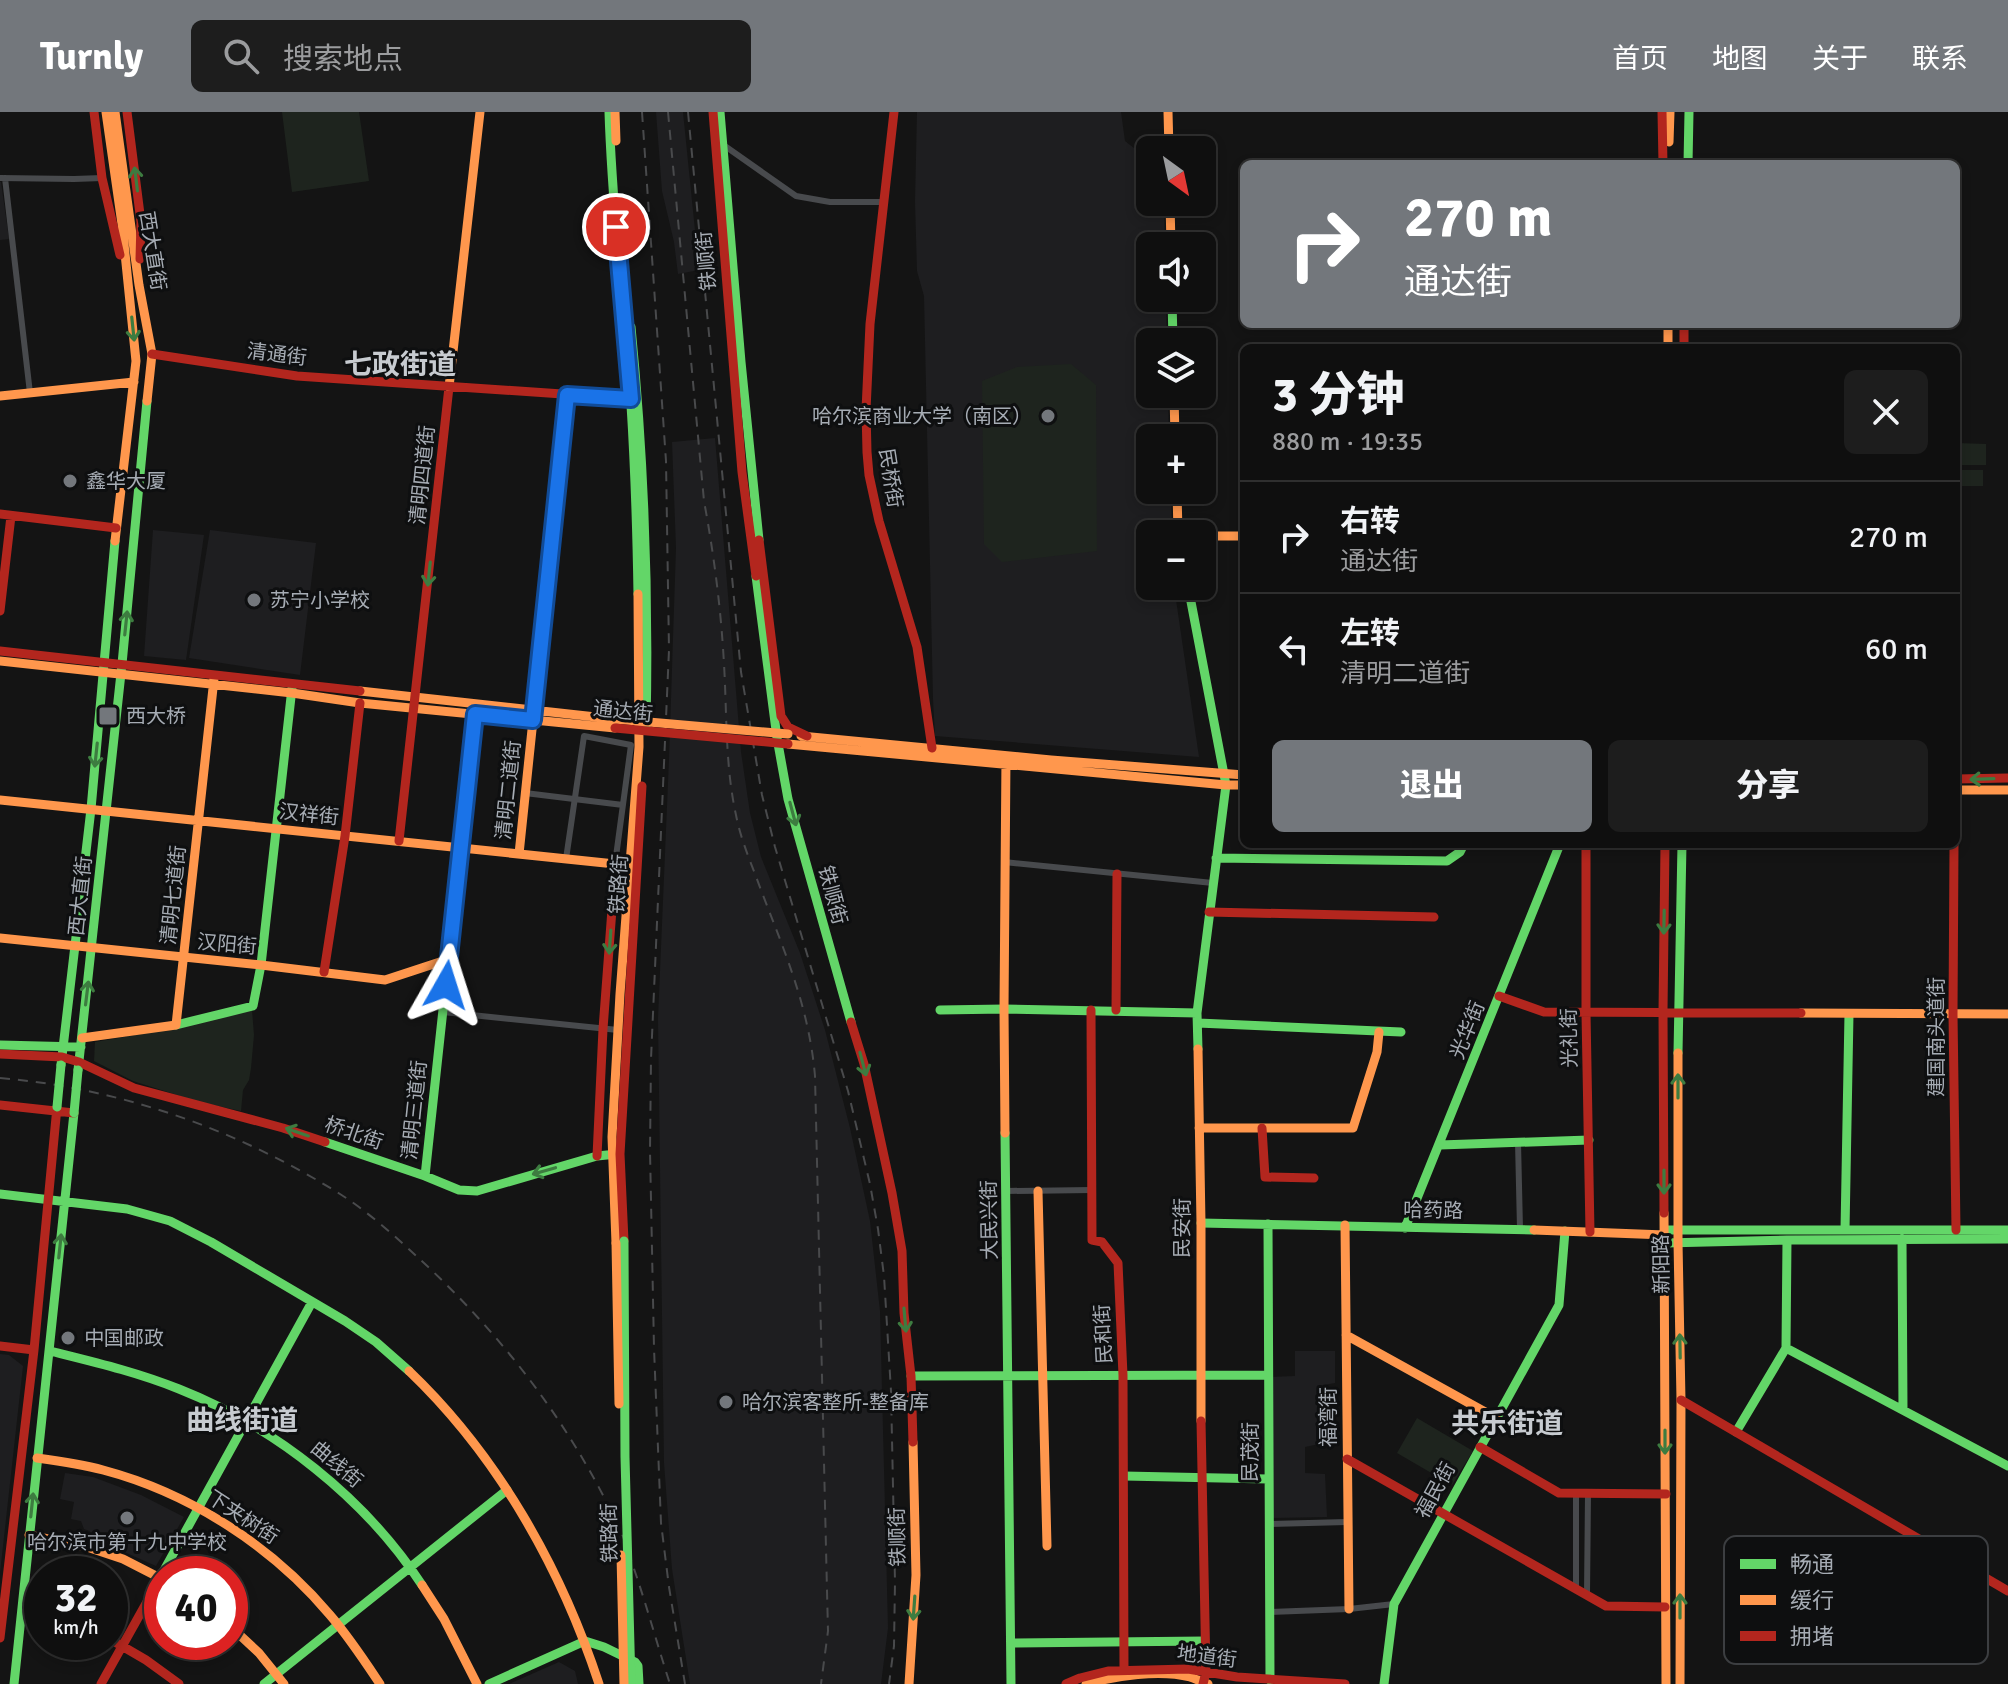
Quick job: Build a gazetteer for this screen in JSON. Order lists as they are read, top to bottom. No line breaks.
{"streets":{"street":["西大直街","铁顺街","清通街","清明四道街","民桥街","通达街","清明二道街","汉祥街","铁路街","清明七道街","汉阳街","光华街","建国南头道街","光礼街","清明三道街","桥北街","哈药路","大民兴街","民安街","新阳路","民和街","福湾街","民茂街","曲线街","福民街","下夹树街","地道街"]},"crossings":[["西大直街","清通街"],["西大直街","通达街"],["西大直街","汉祥街"],["西大直街","汉阳街"],["西大直街","桥北街"],["西大直街","曲线街"],["西大直街","下夹树街"],["清通街","清明四道街"],["清通街","清明二道街"],["清通街","铁路街"],["清明四道街","通达街"],["清明四道街","汉祥街"],["通达街","清明二道街"],["通达街","清明七道街"],["通达街","清明三道街"],["清明二道街","汉祥街"],["汉祥街","清明七道街"],["汉祥街","清明三道街"],["铁路街","桥北街"],["清明七道街","汉阳街"],["汉阳街","清明三道街"],["光华街","哈药路"],["建国南头道街","哈药路"],["光礼街","哈药路"],["清明三道街","桥北街"],["哈药路","民安街"],["哈药路","新阳路"],["哈药路","福湾街"],["哈药路","民茂街"],["哈药路","福民街"],["民安街","地道街"],["民和街","地道街"],["民茂街","地道街"]],"one_way":["清明四道街","桥北街"],"districts":["七政街道","曲线街道","共乐街道"],"places":{"other":["哈尔滨商业大学（南区）","鑫华大厦","苏宁小学校","中国邮政","哈尔滨客整所-整备库","哈尔滨市第十九中学校"],"transit":["西大桥"]},"legend":["畅通","缓行","拥堵"],"north":"bottom right","page":{"header":"Turnly","search":"搜索地点","nav":["首页","地图","关于","联系"],"map_buttons":["+","−"],"turn":["270 m","通达街"],"heading":["3 分钟","880 m · 19:35"],"list":[{"name":"右转","note":"通达街","value":"270 m"},{"name":"左转","note":"清明二道街","value":"60 m"}],"buttons":["退出","分享"],"speed":"32 km/h","limit":"40"}}
